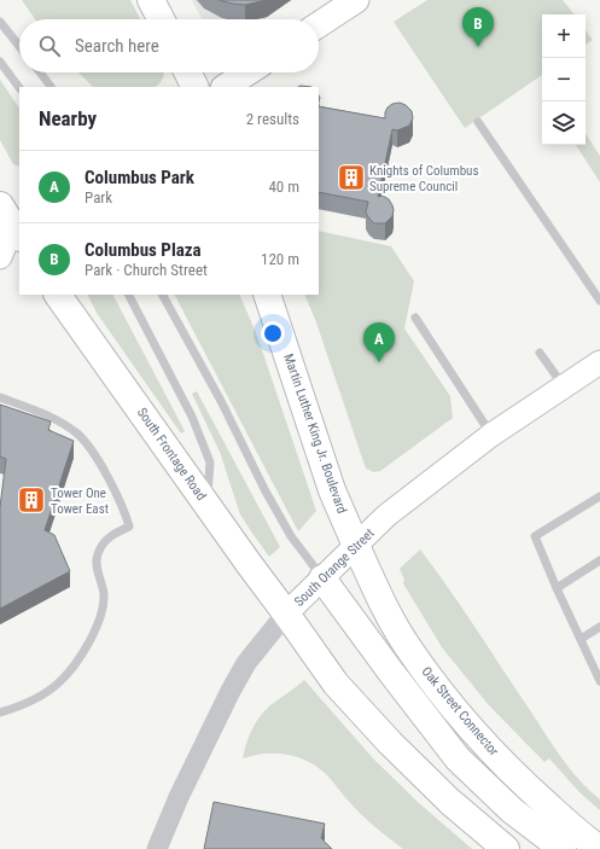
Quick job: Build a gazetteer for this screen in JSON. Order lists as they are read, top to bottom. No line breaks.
{"streets":{"highway":["Martin Luther King Jr. Boulevard","South Frontage Road","Oak Street Connector"],"main road":["South Orange Street"]},"crossings":[["Martin Luther King Jr. Boulevard","South Orange Street"],["Martin Luther King Jr. Boulevard","Oak Street Connector"],["South Frontage Road","South Orange Street"],["South Orange Street","Oak Street Connector"]],"places":{"building":["Knights of Columbus Supreme Council","Tower One Tower East"]},"page":{"pins":["B","A"],"map_buttons":["+","−"],"search":"Search here","heading":["Nearby","2 results"],"list":[{"mark":"A","name":"Columbus Park","note":"Park","value":"40 m"},{"mark":"B","name":"Columbus Plaza","note":"Park · Church Street","value":"120 m"}]}}
